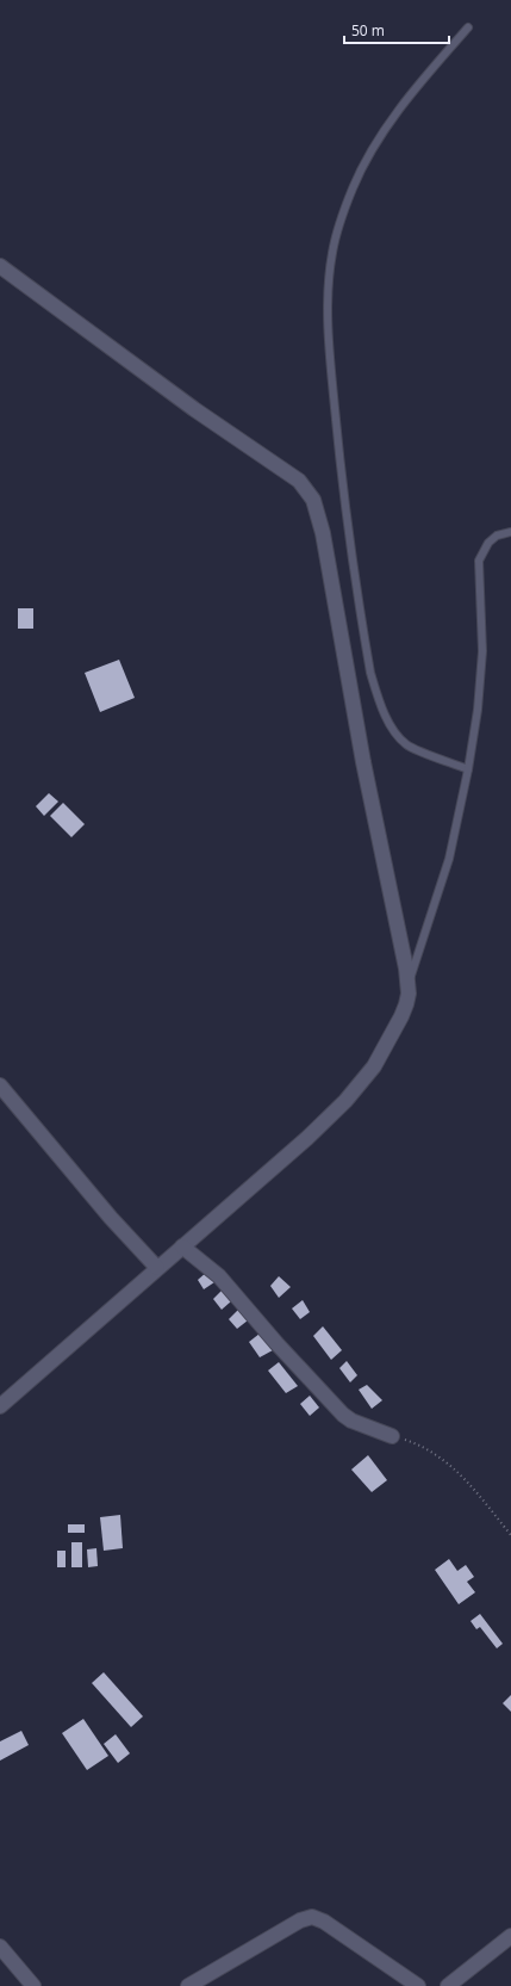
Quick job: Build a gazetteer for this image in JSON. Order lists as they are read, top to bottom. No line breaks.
{"scale_bar":"50 m"}
